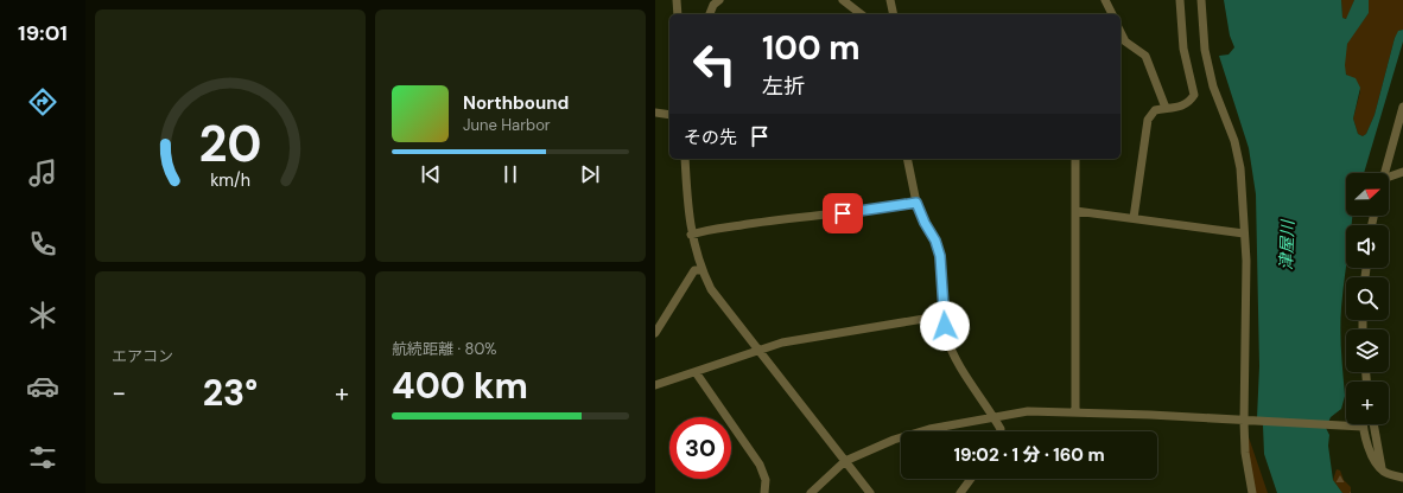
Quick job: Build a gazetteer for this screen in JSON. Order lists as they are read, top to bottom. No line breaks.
{"water":["津屋川"],"north":"right","page":{"tabs":"19:01","turn":["100 m","左折"],"song":["Northbound","June Harbor"],"then":"その先","map_buttons":"+","tile":["エアコン",["航続距離 · 80%","400 km"]],"heat":["−","23°","+"],"limit":"30","trip":"19:02 · 1 分 · 160 m","gauge":["20","km/h"]}}
